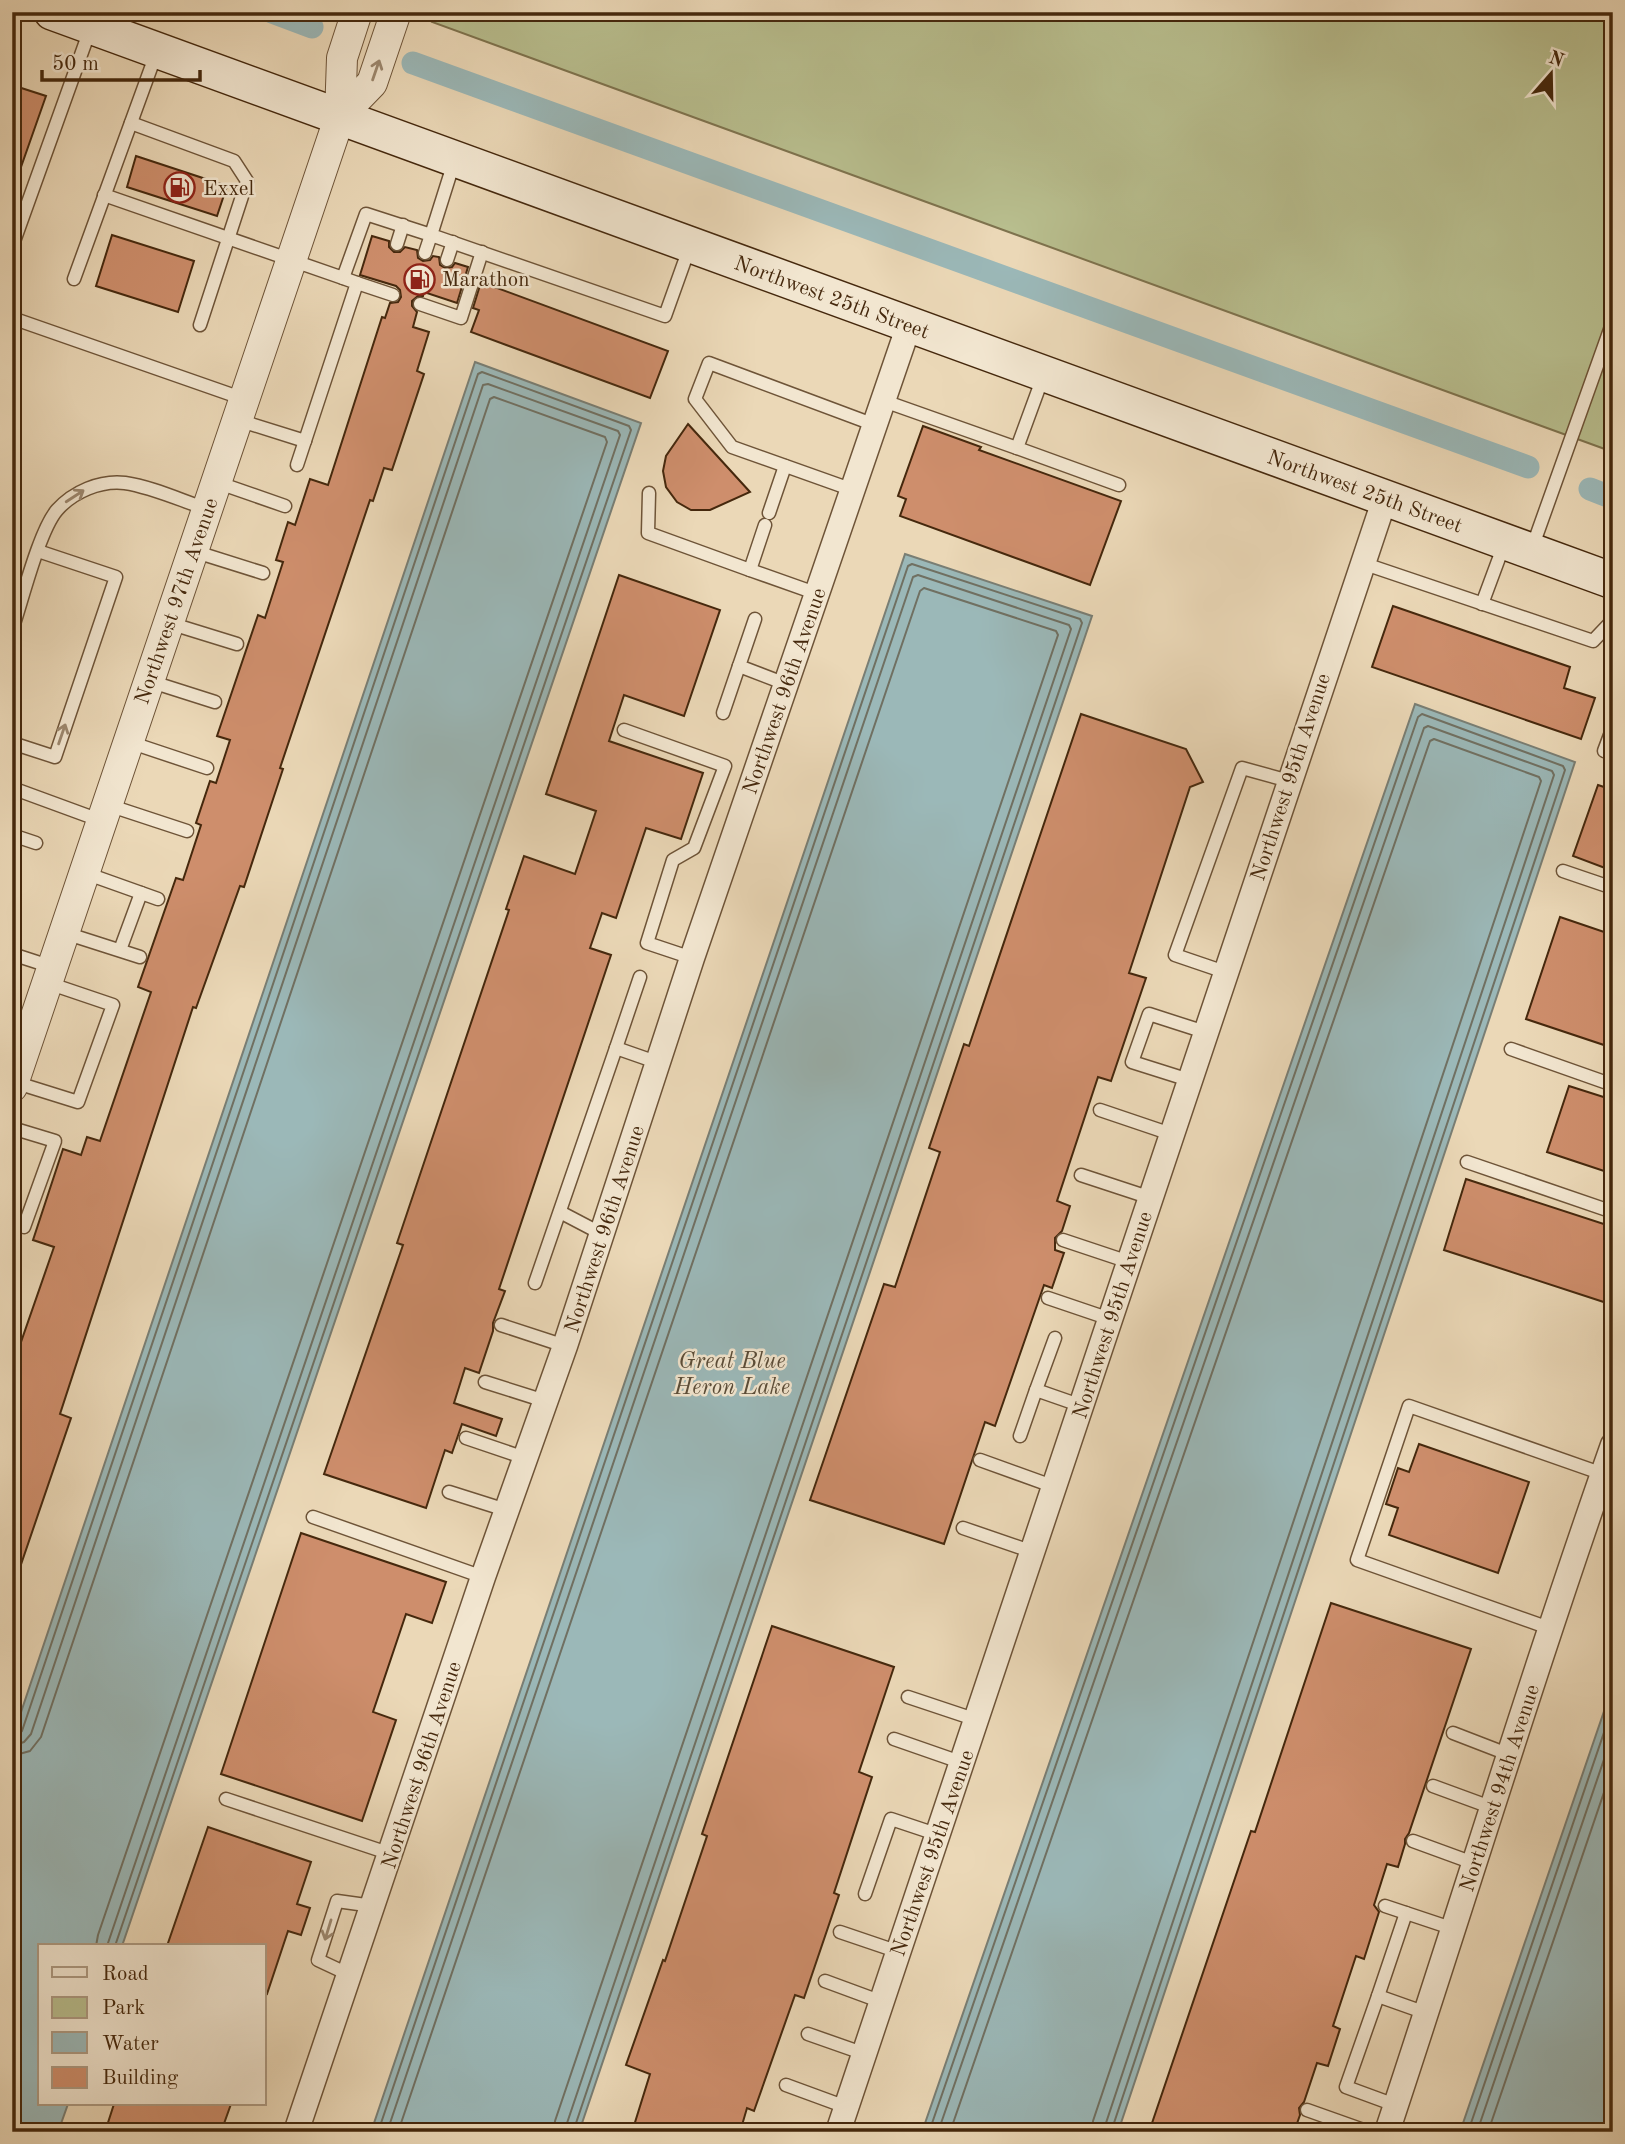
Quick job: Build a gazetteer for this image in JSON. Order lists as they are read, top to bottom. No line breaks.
{"streets":{"main road":["Northwest 25th Street"],"street":["Northwest 97th Avenue","Northwest 96th Avenue","Northwest 95th Avenue","Northwest 94th Avenue"]},"crossings":[["Northwest 25th Street","Northwest 97th Avenue"],["Northwest 25th Street","Northwest 96th Avenue"],["Northwest 25th Street","Northwest 95th Avenue"]],"water":["Great Blue Heron Lake"],"places":{"fuel station":["Exxel","Marathon"]},"legend":["Road","Park","Water","Building"],"scale_bar":"50 m","north":"top"}
